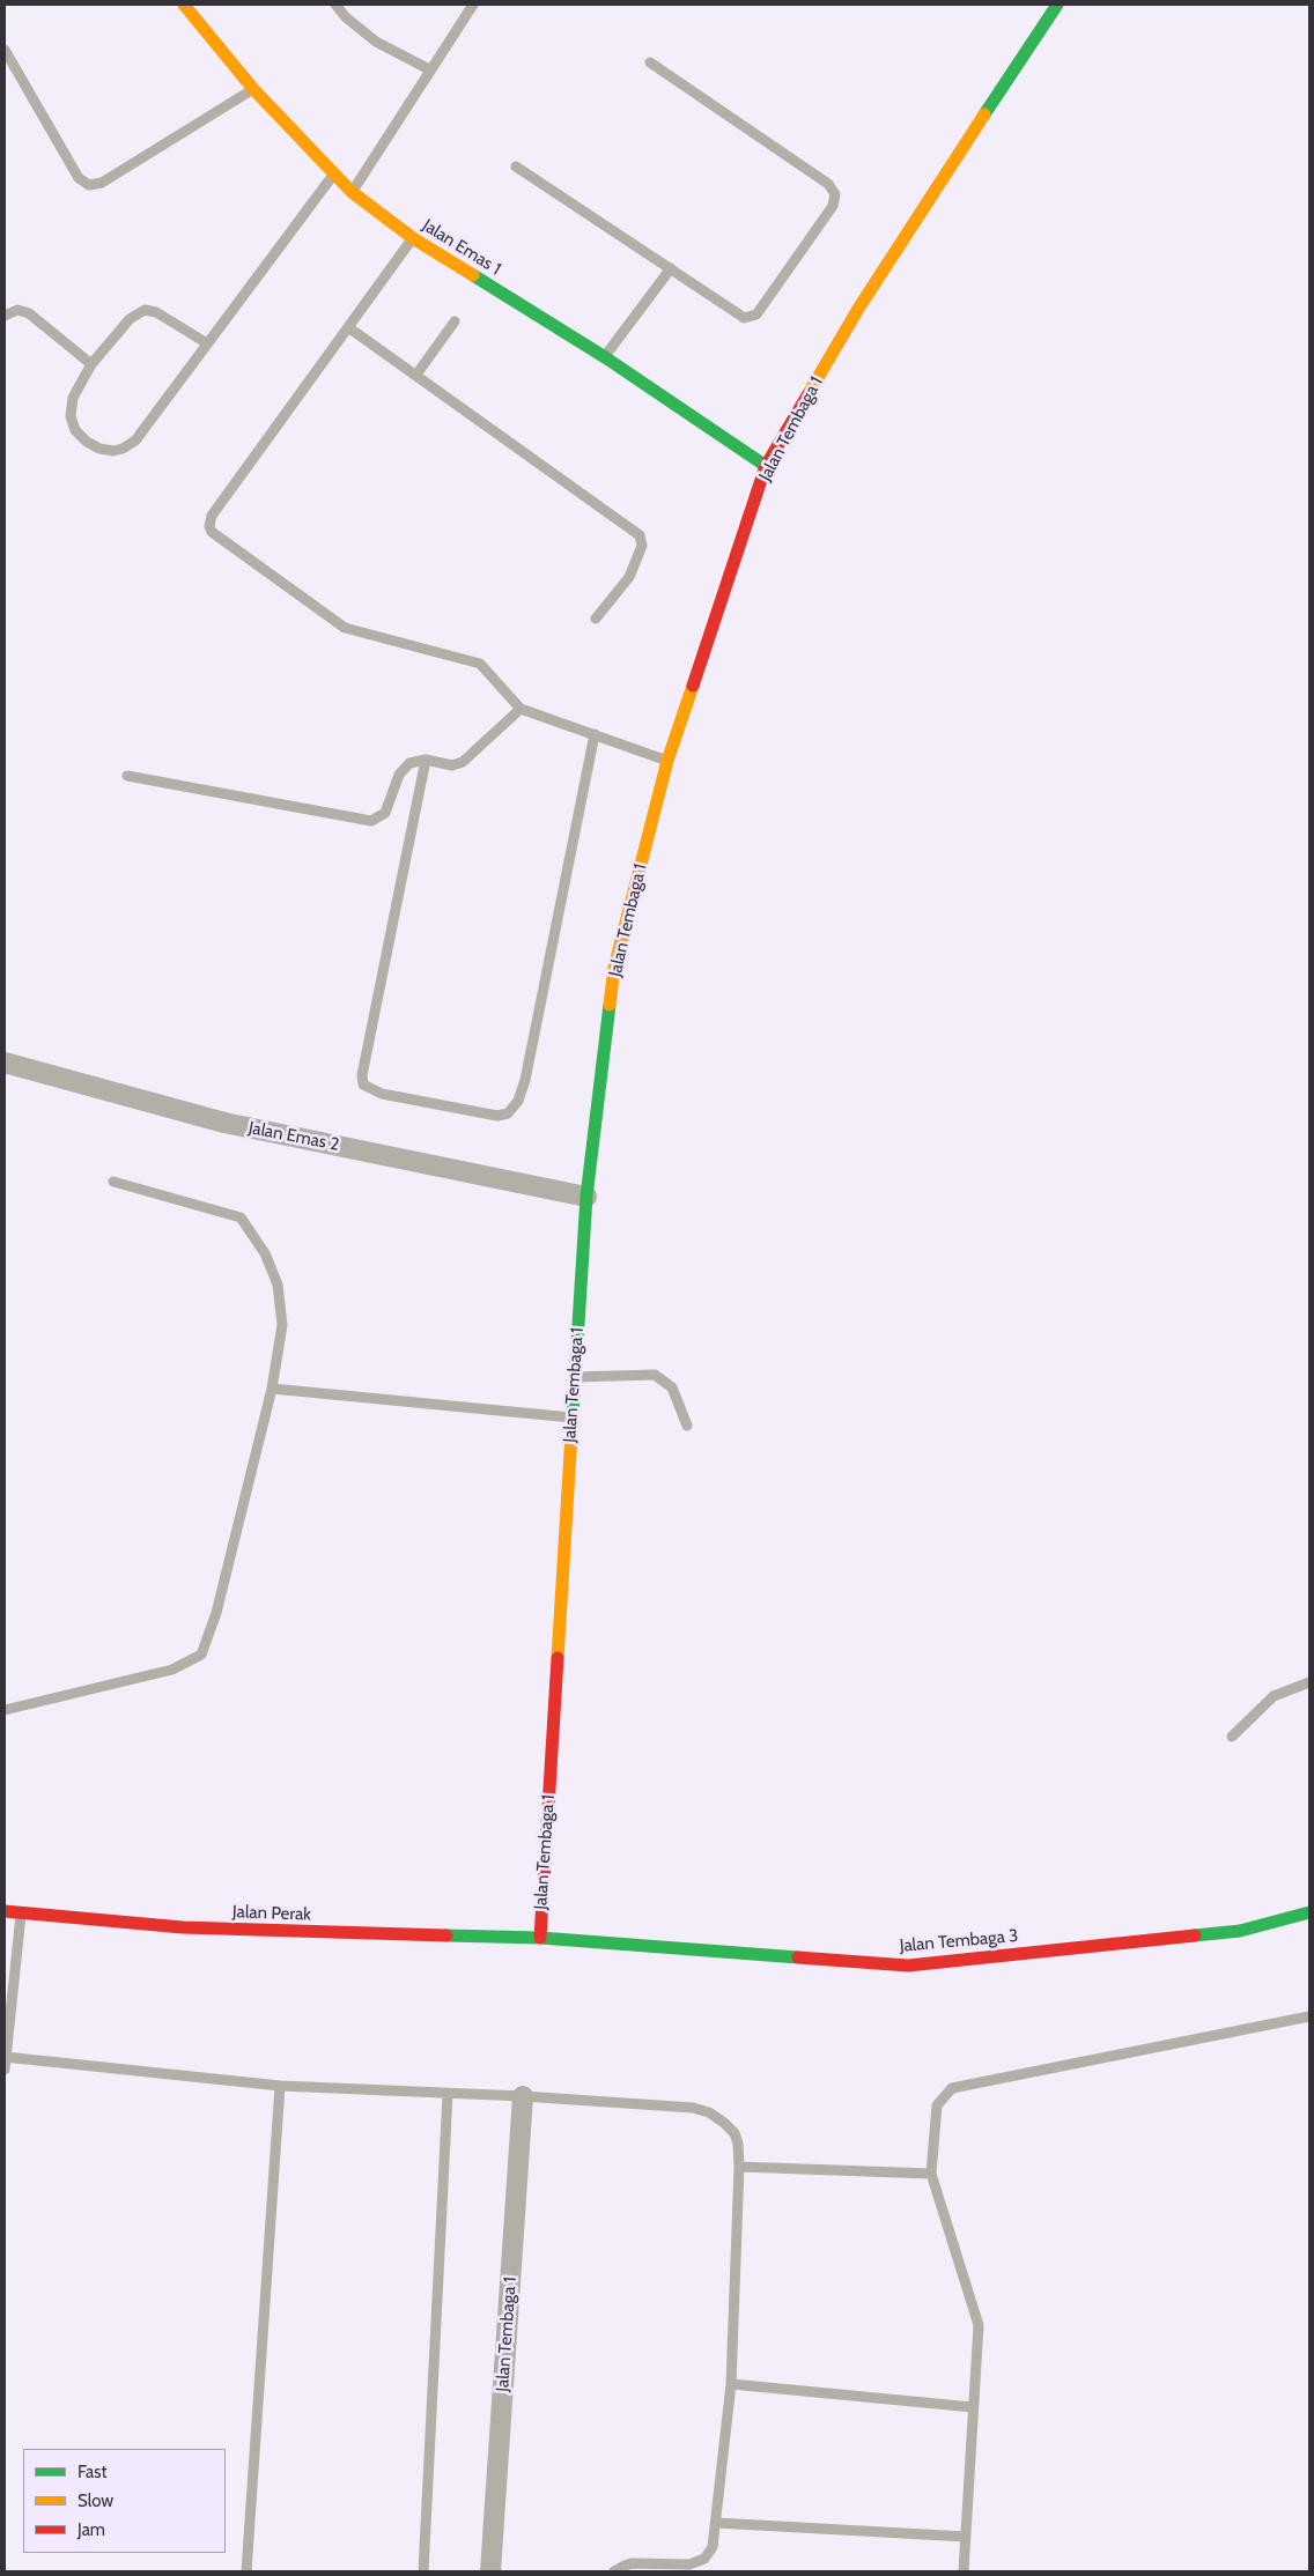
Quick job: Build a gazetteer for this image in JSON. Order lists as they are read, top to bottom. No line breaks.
{"streets":{"street":["Jalan Emas 1","Jalan Tembaga 1","Jalan Emas 2","Jalan Perak","Jalan Tembaga 3"]},"crossings":[["Jalan Emas 1","Jalan Tembaga 1"],["Jalan Tembaga 1","Jalan Emas 2"],["Jalan Tembaga 1","Jalan Perak"],["Jalan Tembaga 1","Jalan Tembaga 3"],["Jalan Perak","Jalan Tembaga 3"]],"legend":["Fast","Slow","Jam"]}
